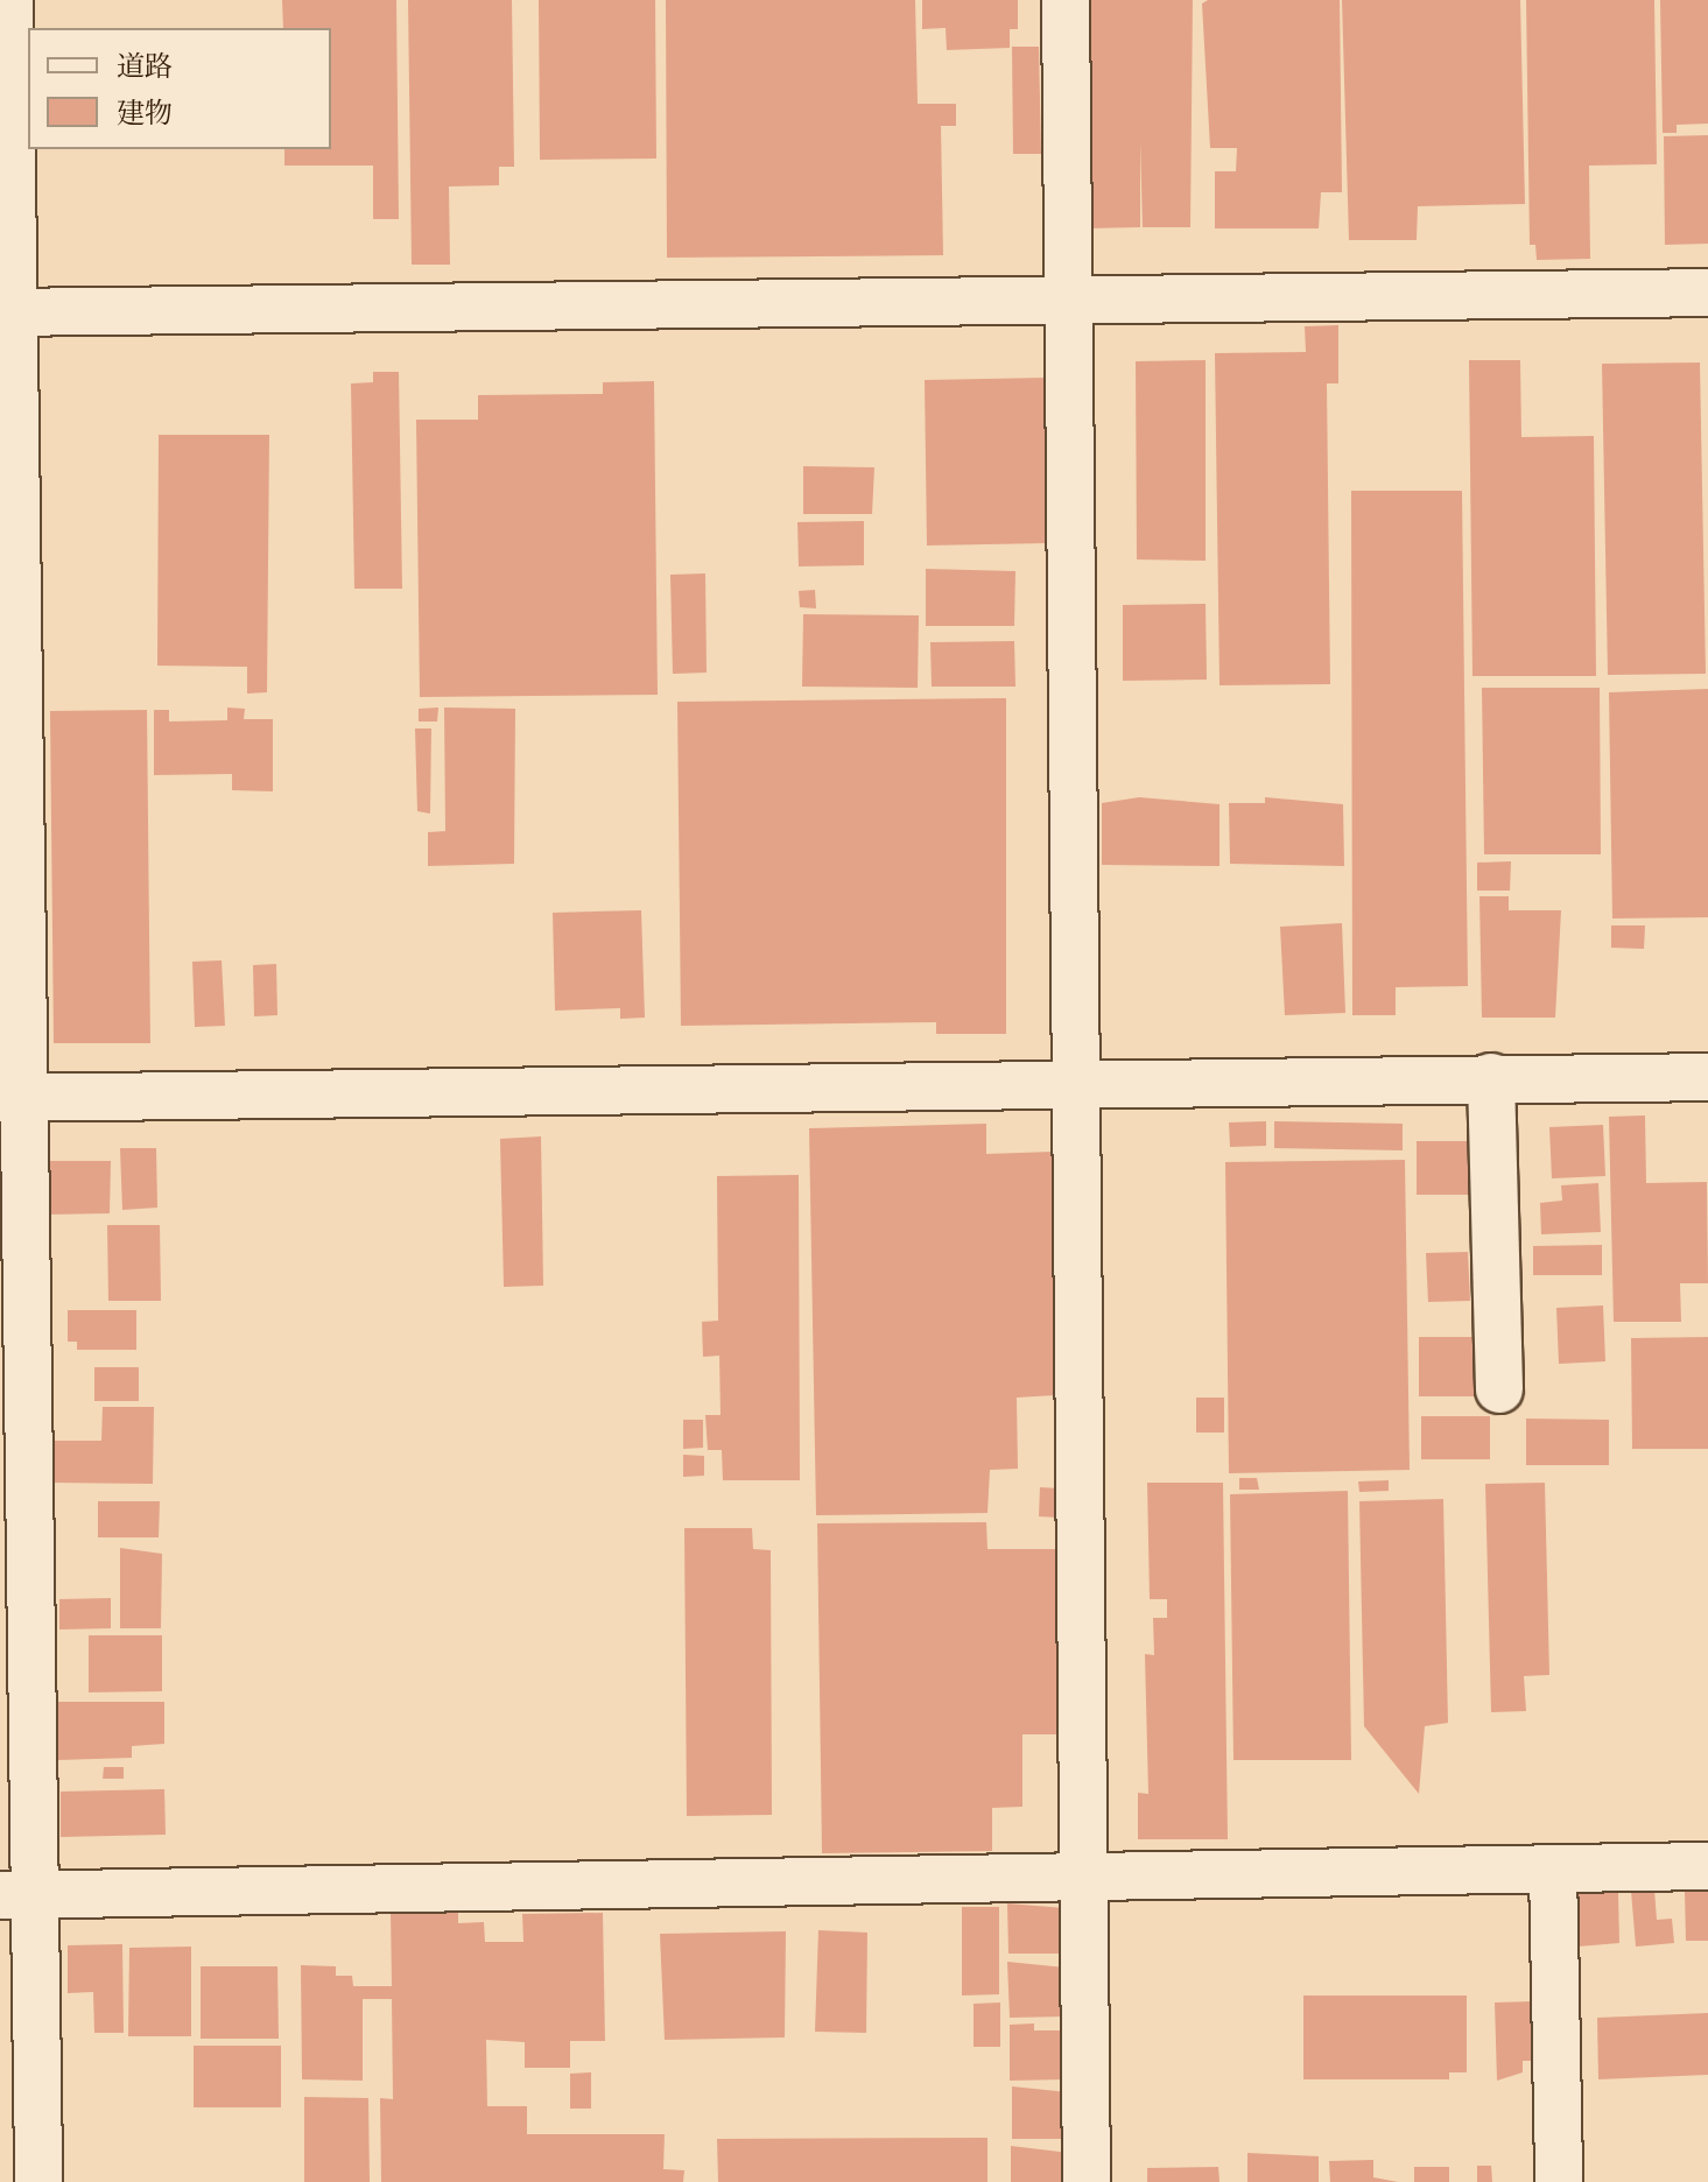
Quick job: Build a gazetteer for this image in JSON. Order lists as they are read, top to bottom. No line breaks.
{"legend":["道路","建物"]}
